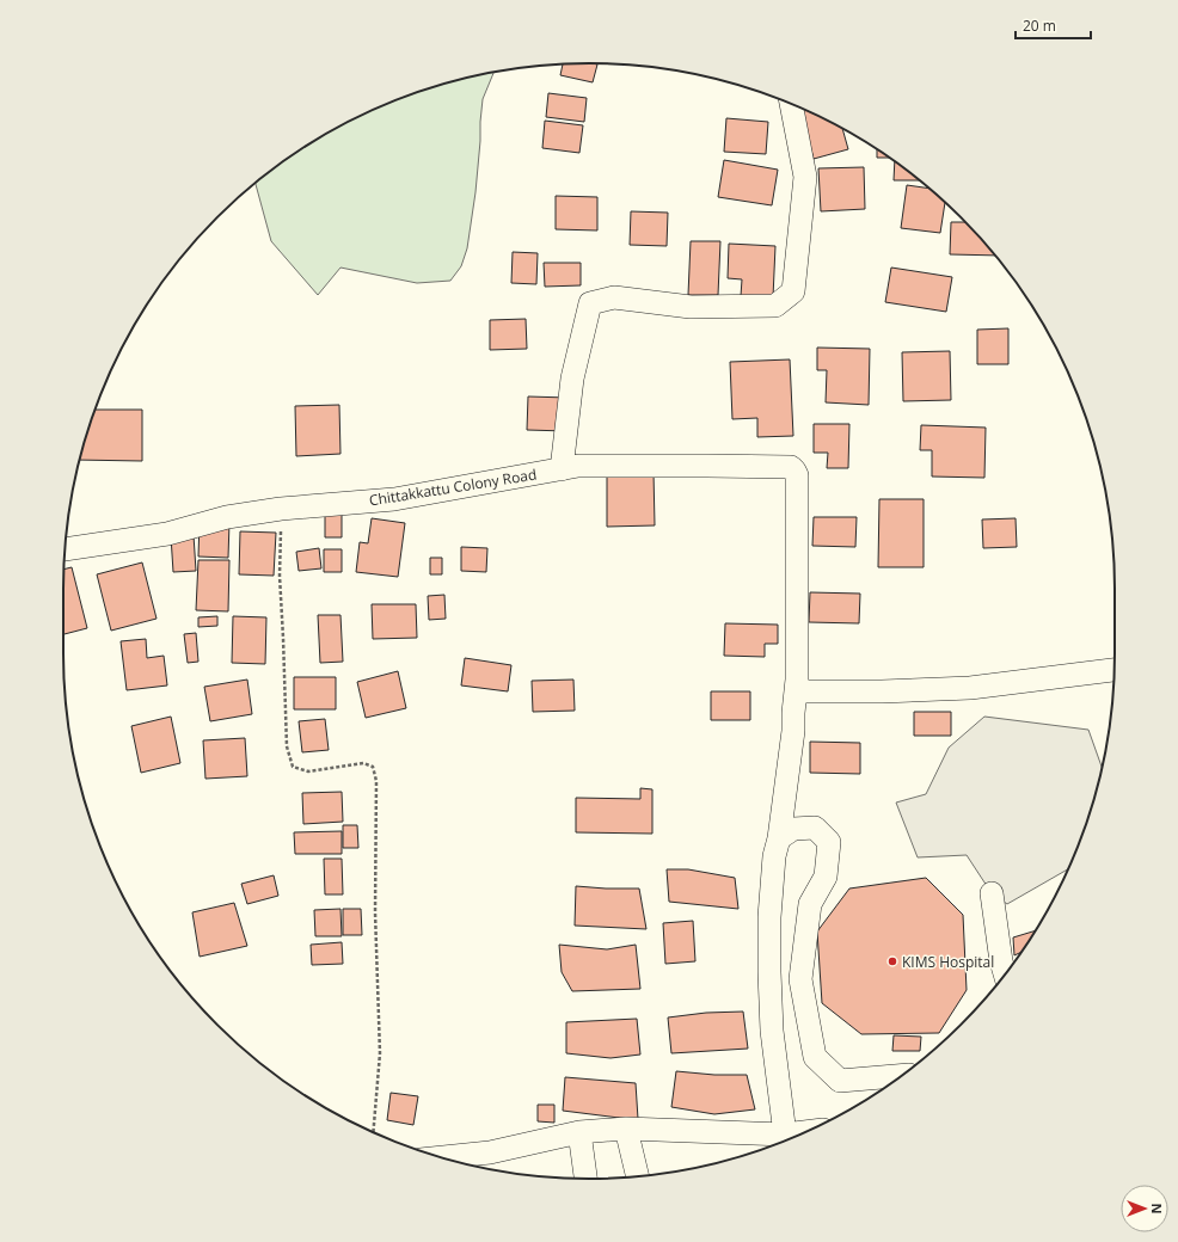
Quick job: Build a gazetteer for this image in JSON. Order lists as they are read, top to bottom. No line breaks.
{"streets":{"street":["Chittakkattu Colony Road"]},"places":["KIMS Hospital"],"scale_bar":"20 m","north":"right"}
